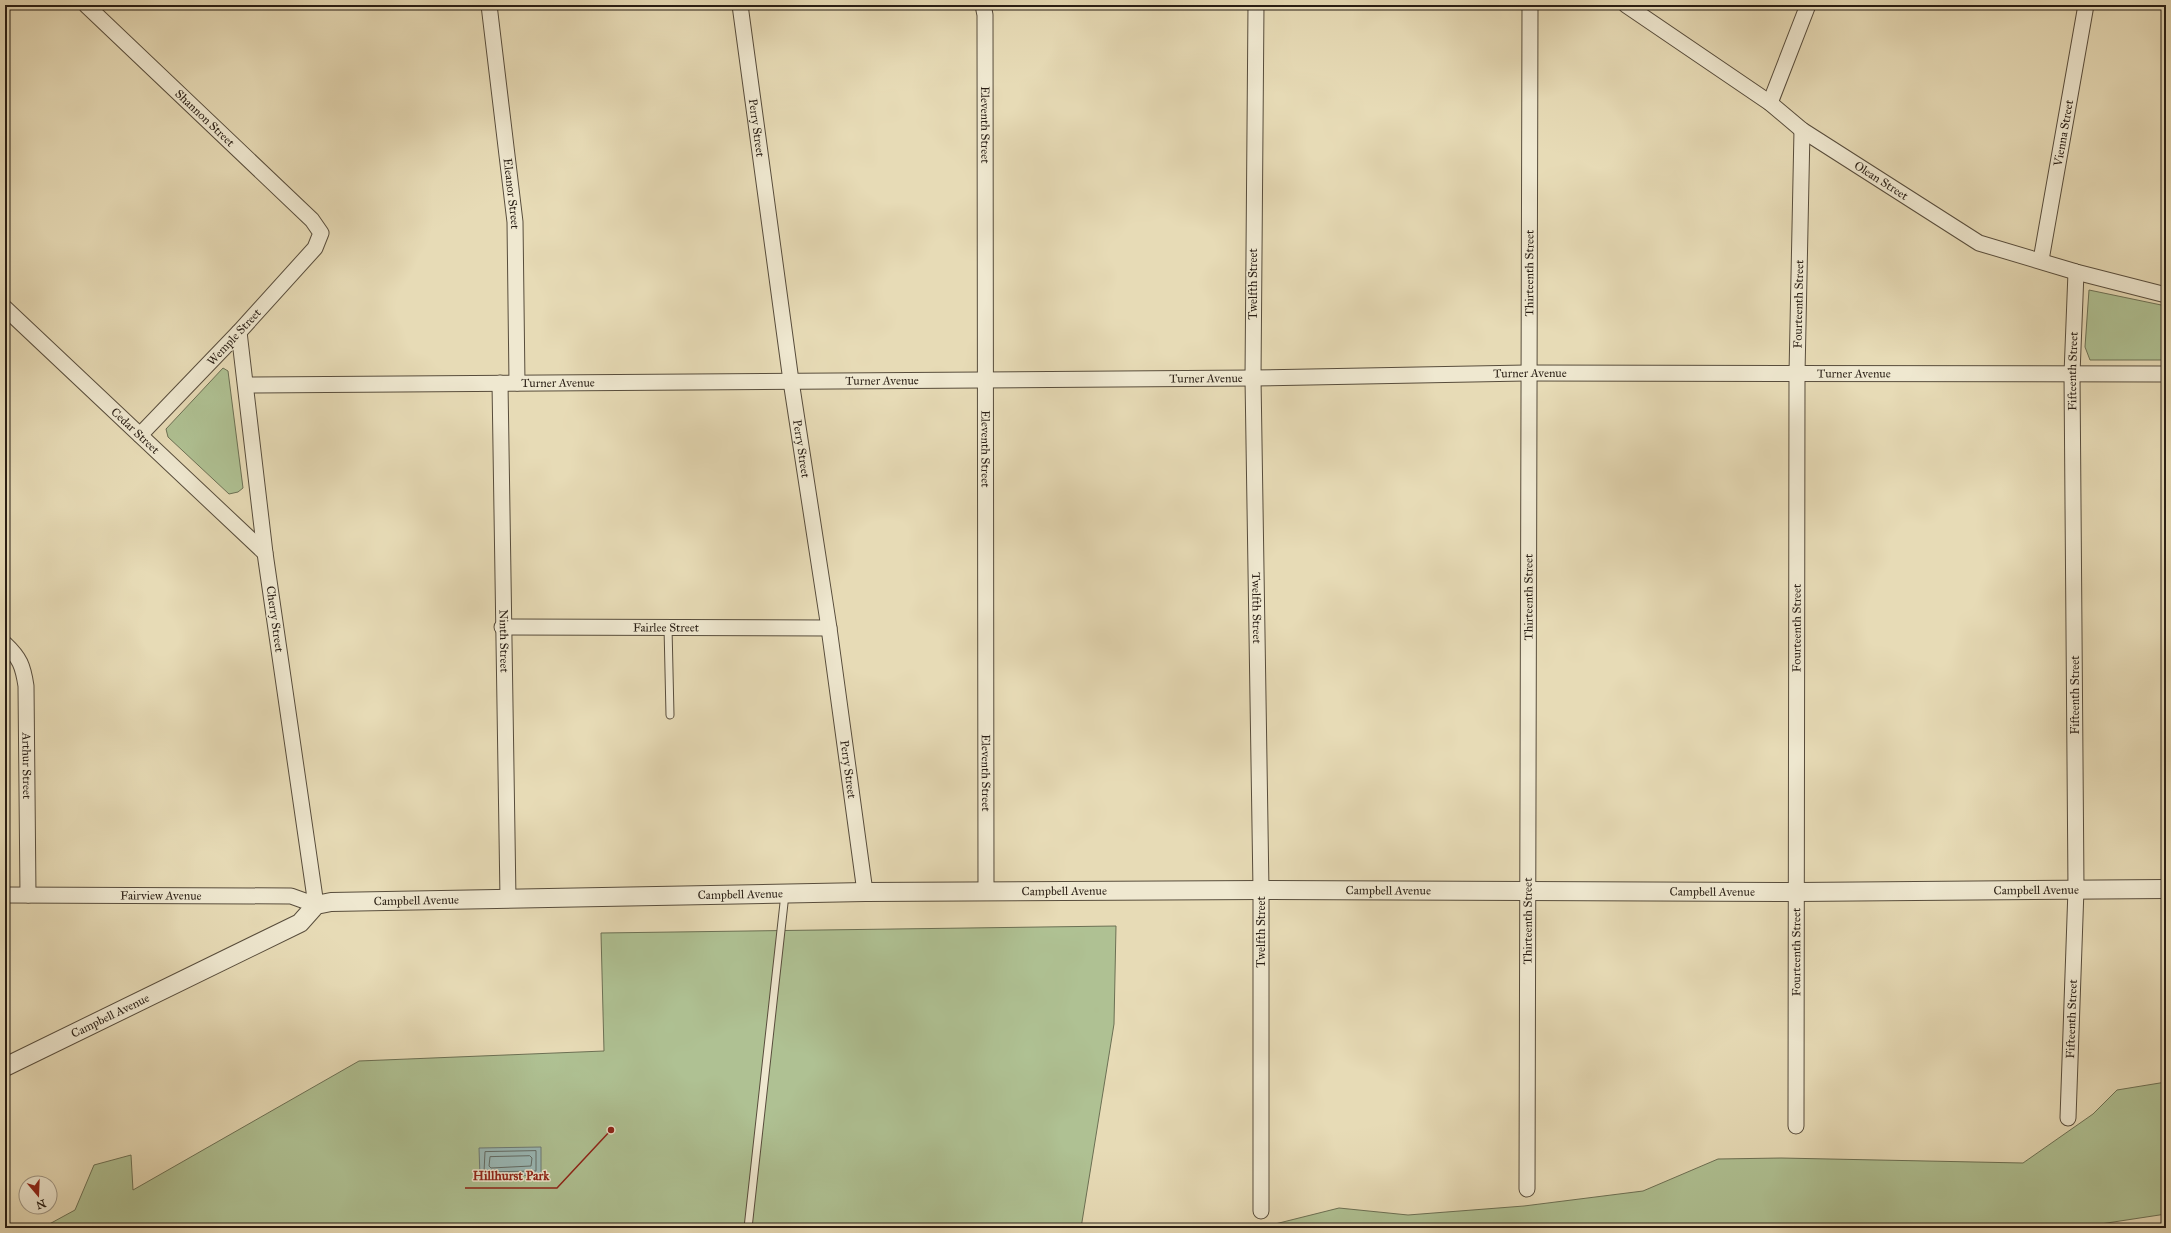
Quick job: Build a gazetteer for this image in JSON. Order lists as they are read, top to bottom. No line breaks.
{"streets":{"street":["Shannon Street","Eleventh Street","Perry Street","Vienna Street","Olean Street","Eleanor Street","Thirteenth Street","Twelfth Street","Fourteenth Street","Wemple Street","Fifteenth Street","Turner Avenue","Cedar Street","Cherry Street","Fairlee Street","Ninth Street","Arthur Street","Campbell Avenue","Fairview Avenue"]},"crossings":[["Shannon Street","Wemple Street"],["Eleventh Street","Turner Avenue"],["Eleventh Street","Campbell Avenue"],["Perry Street","Turner Avenue"],["Perry Street","Fairlee Street"],["Perry Street","Campbell Avenue"],["Vienna Street","Olean Street"],["Olean Street","Fourteenth Street"],["Olean Street","Fifteenth Street"],["Eleanor Street","Turner Avenue"],["Thirteenth Street","Turner Avenue"],["Thirteenth Street","Campbell Avenue"],["Twelfth Street","Turner Avenue"],["Twelfth Street","Campbell Avenue"],["Fourteenth Street","Turner Avenue"],["Fourteenth Street","Campbell Avenue"],["Wemple Street","Cedar Street"],["Wemple Street","Cherry Street"],["Fifteenth Street","Turner Avenue"],["Fifteenth Street","Campbell Avenue"],["Turner Avenue","Cherry Street"],["Turner Avenue","Ninth Street"],["Cedar Street","Cherry Street"],["Cherry Street","Campbell Avenue"],["Cherry Street","Fairview Avenue"],["Fairlee Street","Ninth Street"],["Ninth Street","Campbell Avenue"],["Arthur Street","Fairview Avenue"],["Campbell Avenue","Fairview Avenue"]],"places":["Hillhurst Park"],"north":"bottom"}
